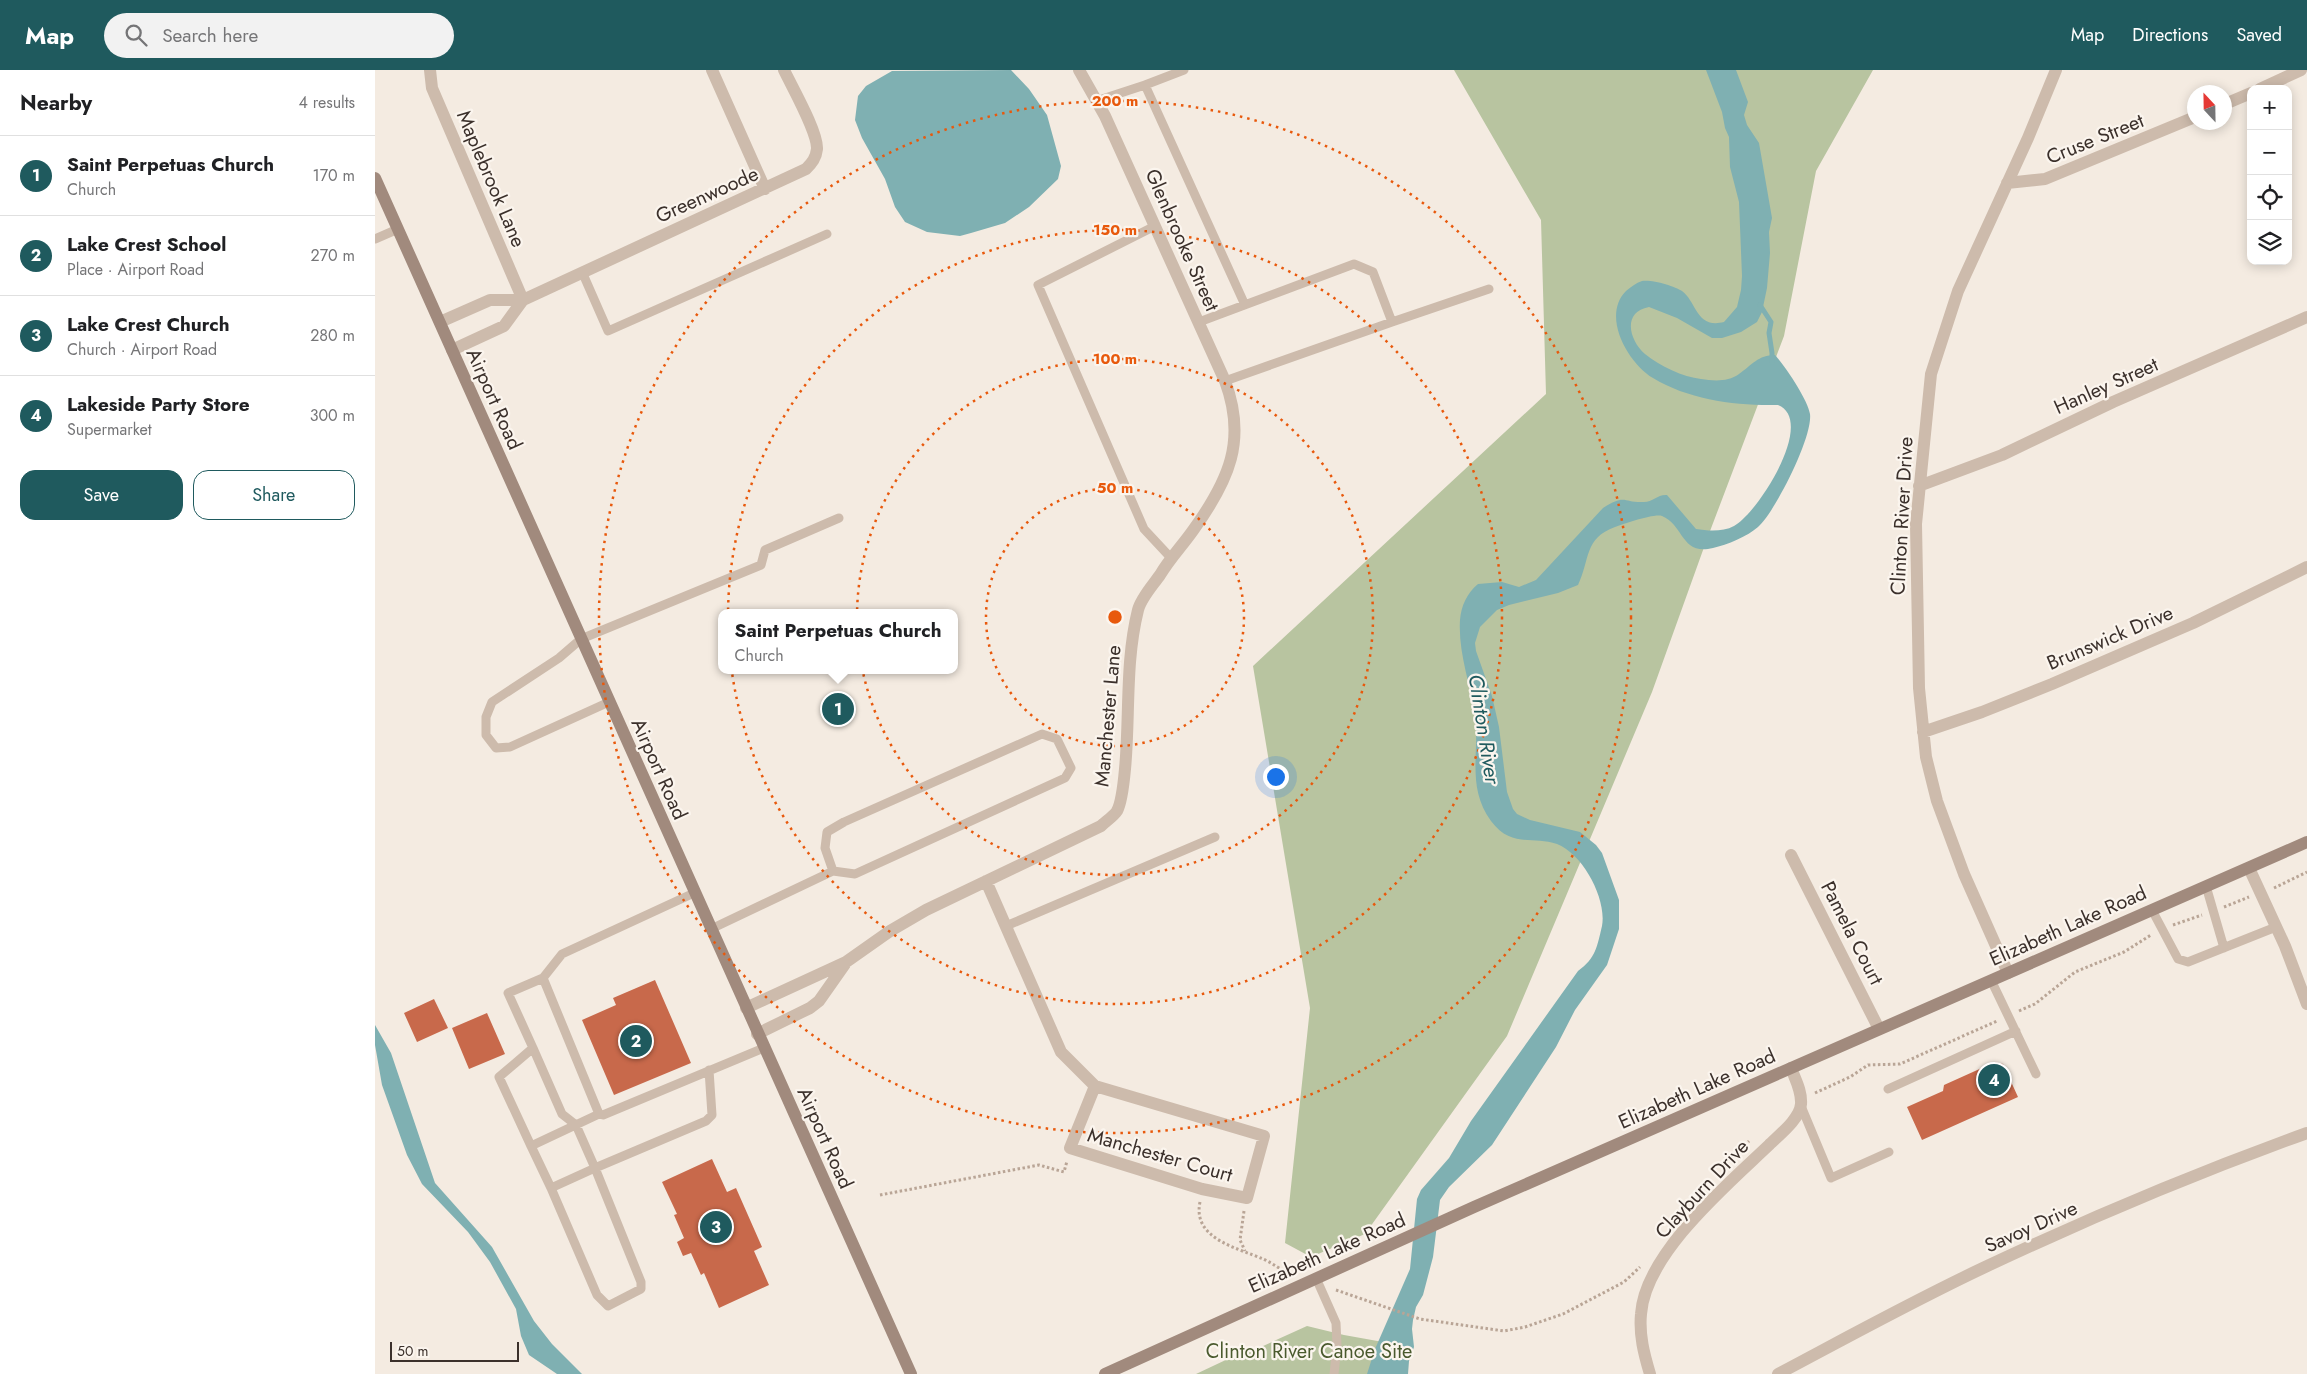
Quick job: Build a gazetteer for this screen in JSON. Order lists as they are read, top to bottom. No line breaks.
{"streets":{"street":["Cruse Street","Maplebrook Lane","Greenwoode","Glenbrooke Street","Hanley Street","Airport Road","Clinton River Drive","Brunswick Drive","Manchester Lane","Elizabeth Lake Road","Pamela Court","Manchester Court","Clayburn Drive","Savoy Drive"]},"crossings":[["Cruse Street","Clinton River Drive"],["Maplebrook Lane","Greenwoode"],["Greenwoode","Airport Road"],["Glenbrooke Street","Manchester Lane"],["Hanley Street","Clinton River Drive"],["Airport Road","Manchester Lane"],["Clinton River Drive","Brunswick Drive"],["Clinton River Drive","Elizabeth Lake Road"],["Manchester Lane","Manchester Court"],["Elizabeth Lake Road","Pamela Court"]],"water":["Clinton River"],"parks":["Clinton River Canoe Site"],"scale_bar":"50 m","north":"top","page":{"header":"Map","search":"Search here","nav":["Map","Directions","Saved"],"heading":["Nearby","4 results"],"map_buttons":["+","−"],"list":[{"mark":"1","name":"Saint Perpetuas Church","note":"Church","value":"170 m"},{"mark":"2","name":"Lake Crest School","note":"Place · Airport Road","value":"270 m"},{"mark":"3","name":"Lake Crest Church","note":"Church · Airport Road","value":"280 m"},{"mark":"4","name":"Lakeside Party Store","note":"Supermarket","value":"300 m"}],"buttons":["Save","Share"],"popup":["Saint Perpetuas Church","Church"],"pins":["1","2","4","3"],"scale":"50 m"},"rings":["200 m","150 m","100 m","50 m"]}
